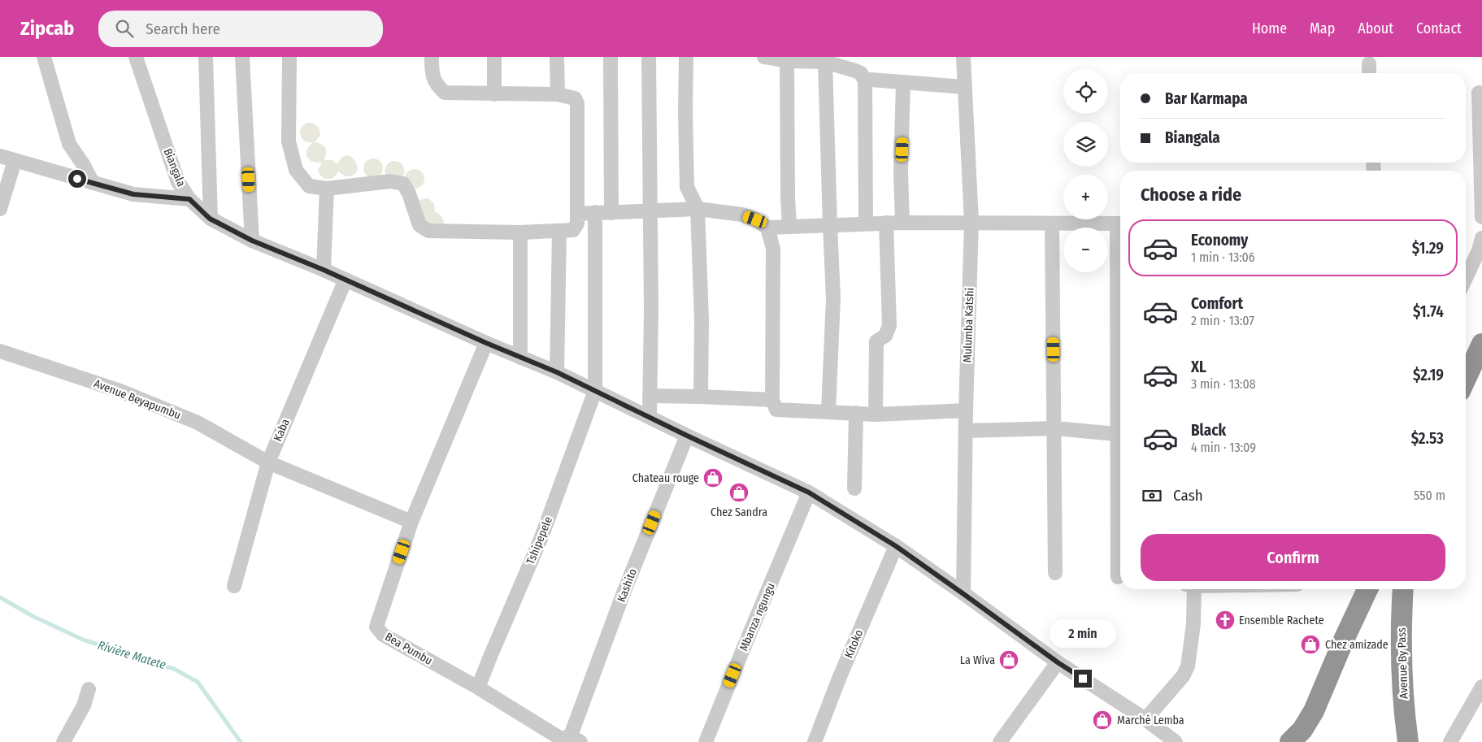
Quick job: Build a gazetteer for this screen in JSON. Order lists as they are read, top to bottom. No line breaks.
{"streets":{"highway":["Avenue By Pass"],"street":["Biangala","Mulumba Katshi","Avenue Beyapumbu","Kaba","Tshipepele","Kashito","Mbanza ngungu","Kitoko","Bea Pumbu"]},"crossings":[["Biangala","Mulumba Katshi"],["Biangala","Kaba"],["Biangala","Tshipepele"],["Biangala","Kashito"],["Biangala","Mbanza ngungu"],["Biangala","Kitoko"],["Biangala","Bea Pumbu"],["Avenue Beyapumbu","Kaba"],["Avenue Beyapumbu","Bea Pumbu"],["Tshipepele","Bea Pumbu"],["Kashito","Bea Pumbu"]],"water":["Rivière Matete"],"places":{"shop":["Chateau rouge","Chez Sandra","Chez amizade","La Wiva","Marché Lemba"],"church":["Ensemble Rachete"]},"page":{"header":"Zipcab","search":"Search here","nav":["Home","Map","About","Contact"],"map_buttons":["+","−"],"banner":["Bar Karmapa","Biangala"],"heading":"Choose a ride","list":[{"name":"Economy","note":"1 min · 13:06","value":"$1.29"},{"name":"Comfort","note":"2 min · 13:07","value":"$1.74"},{"name":"XL","note":"3 min · 13:08","value":"$2.19"},{"name":"Black","note":"4 min · 13:09","value":"$2.53"}],"pay":["Cash","550 m"],"buttons":"Confirm","bubble":"2 min"}}
